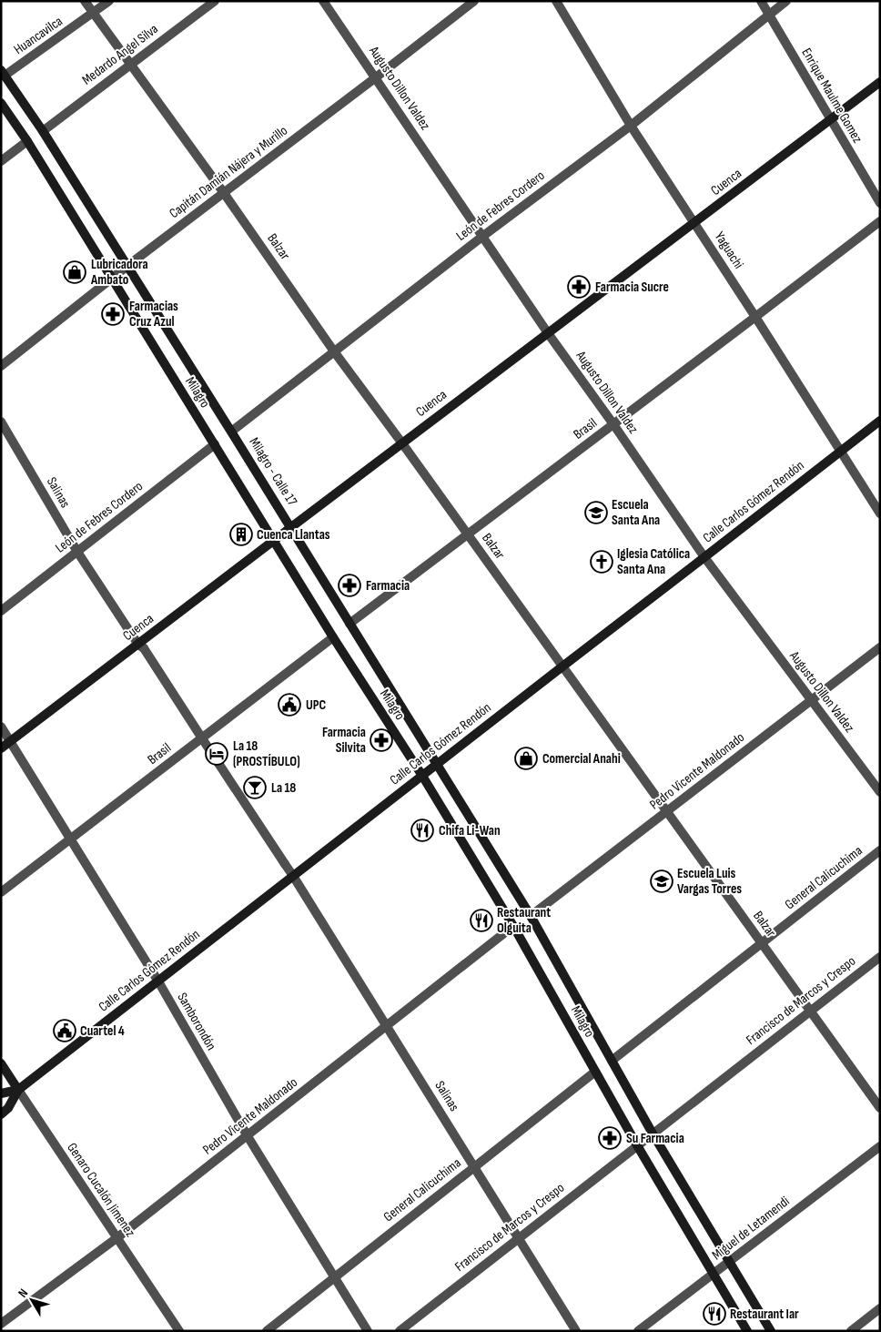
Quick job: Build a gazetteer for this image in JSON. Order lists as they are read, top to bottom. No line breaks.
{"streets":{"main road":["Cuenca","Milagro","Milagro - Calle 17","Calle Carlos Gómez Rendón","Genaro Cucalón Jimenez"],"street":["Huancavilca","Medardo Angel Silva","Augusto Dillon Valdez","Enrique Maulme Gomez","Capitán Damián Nájera y Murillo","León de Febres Cordero","Balzar","Yaguachi","Brasil","Salinas","Pedro Vicente Maldonado","General Calicuchima","Francisco de Marcos y Crespo","Samborondón","Miguel de Letamendi"]},"crossings":[["Huancavilca","Balzar"],["Huancavilca","Milagro"],["Medardo Angel Silva","Balzar"],["Medardo Angel Silva","Milagro"],["Augusto Dillon Valdez","Capitán Damián Nájera y Murillo"],["Augusto Dillon Valdez","Cuenca"],["Augusto Dillon Valdez","León de Febres Cordero"],["Augusto Dillon Valdez","Brasil"],["Augusto Dillon Valdez","Calle Carlos Gómez Rendón"],["Augusto Dillon Valdez","Pedro Vicente Maldonado"],["Enrique Maulme Gomez","Cuenca"],["Enrique Maulme Gomez","León de Febres Cordero"],["Capitán Damián Nájera y Murillo","Balzar"],["Capitán Damián Nájera y Murillo","Milagro"],["Cuenca","Balzar"],["Cuenca","Yaguachi"],["Cuenca","Milagro"],["Cuenca","Milagro - Calle 17"],["Cuenca","Salinas"],["Cuenca","Samborondón"],["León de Febres Cordero","Balzar"],["León de Febres Cordero","Yaguachi"],["León de Febres Cordero","Milagro"],["León de Febres Cordero","Milagro - Calle 17"],["León de Febres Cordero","Salinas"],["Balzar","Brasil"],["Balzar","Calle Carlos Gómez Rendón"],["Balzar","Pedro Vicente Maldonado"],["Balzar","General Calicuchima"],["Balzar","Francisco de Marcos y Crespo"],["Yaguachi","Brasil"],["Yaguachi","Calle Carlos Gómez Rendón"],["Milagro","Brasil"],["Milagro","Milagro - Calle 17"],["Milagro","Calle Carlos Gómez Rendón"],["Milagro","Pedro Vicente Maldonado"],["Milagro","General Calicuchima"],["Milagro","Francisco de Marcos y Crespo"],["Milagro","Miguel de Letamendi"],["Brasil","Salinas"],["Brasil","Samborondón"],["Salinas","Calle Carlos Gómez Rendón"],["Salinas","Pedro Vicente Maldonado"],["Salinas","General Calicuchima"],["Salinas","Francisco de Marcos y Crespo"],["Calle Carlos Gómez Rendón","Samborondón"],["Calle Carlos Gómez Rendón","Genaro Cucalón Jimenez"],["Pedro Vicente Maldonado","Samborondón"],["Pedro Vicente Maldonado","Genaro Cucalón Jimenez"],["General Calicuchima","Samborondón"]],"places":{"shop":["Lubricadora Ambato","Comercial Anahi"],"pharmacy":["Farmacia Sucre","Farmacias Cruz Azul","Farmacia","Farmacia Silvita","Su Farmacia"],"school or university":["Escuela Santa Ana","Escuela Luis Vargas Torres"],"building":["Cuenca Llantas"],"church":["Iglesia Católica Santa Ana"],"public building":["UPC","Cuartel 4"],"hotel":["La 18 (PROSTÍBULO)"],"bar":["La 18"],"restaurant":["Chifa Li-Wan","Restaurant Olguita","Restaurant Iar"]},"north":"top left"}
